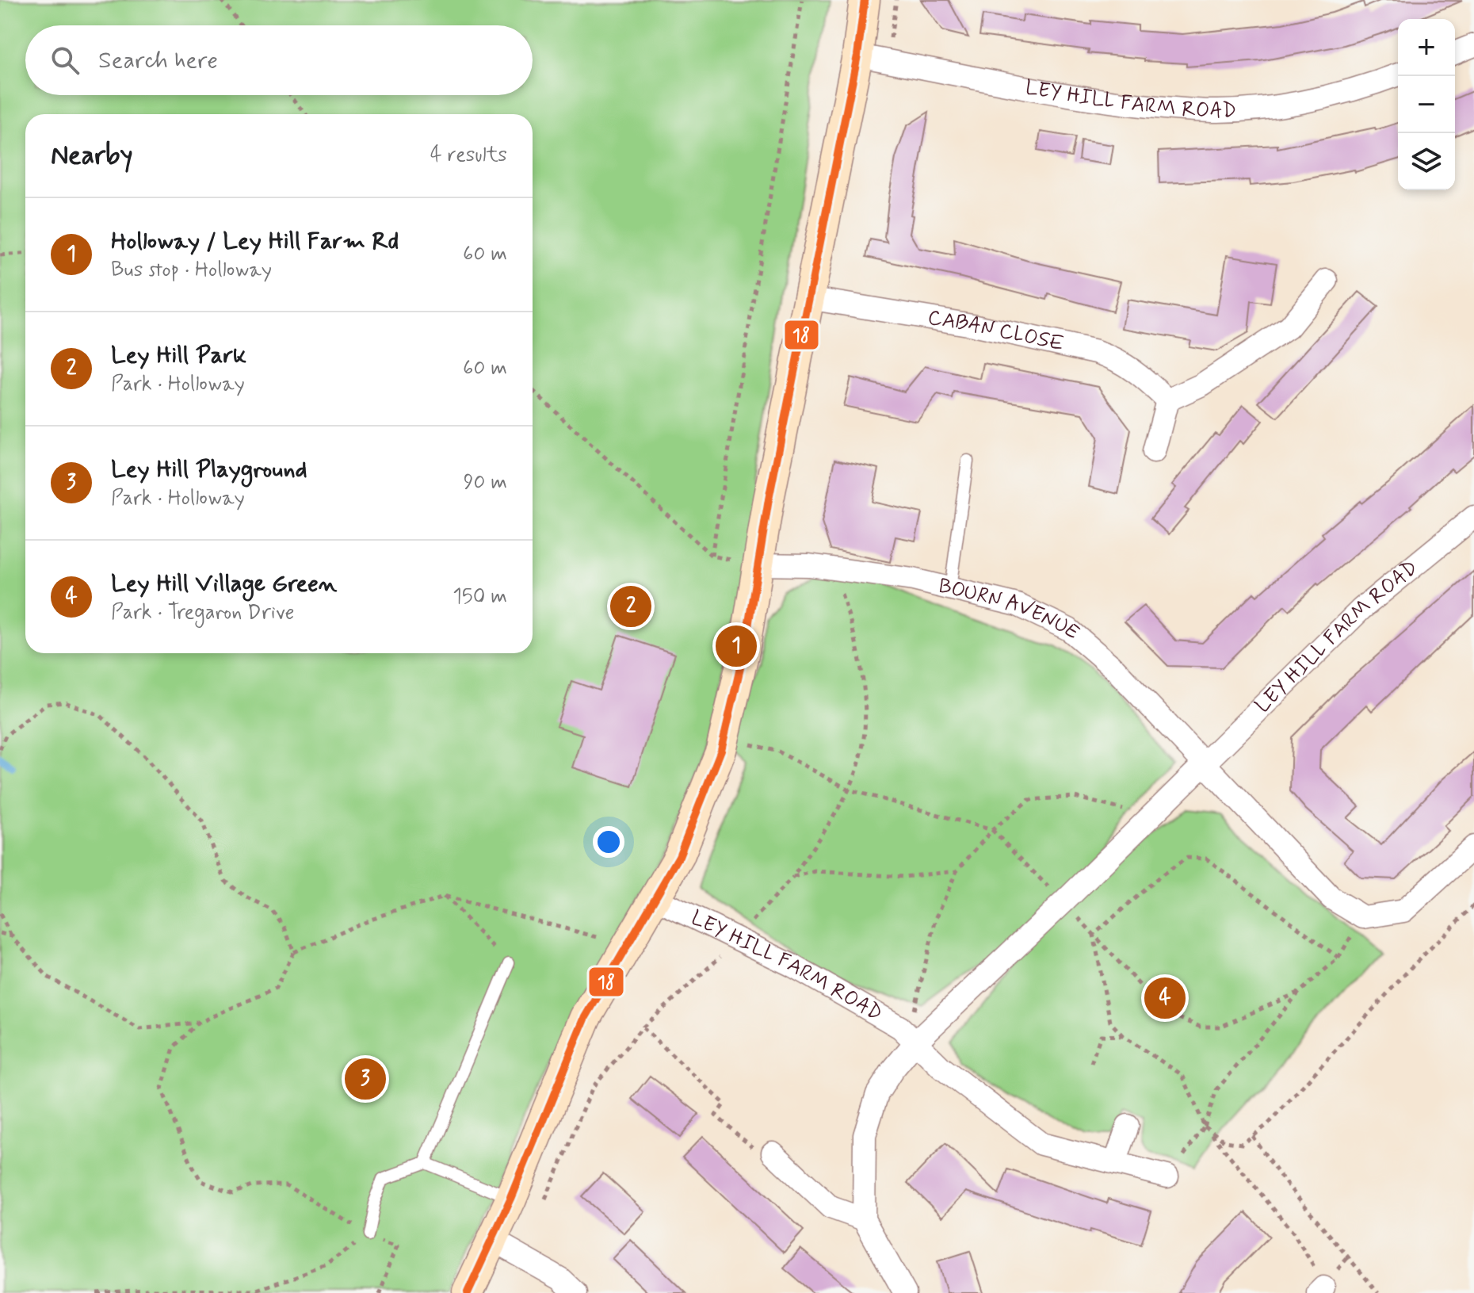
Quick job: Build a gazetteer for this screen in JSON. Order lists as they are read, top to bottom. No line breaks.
{"streets":{"street":["LEY HILL FARM ROAD","CABAN CLOSE","BOURN AVENUE"]},"crossings":[["LEY HILL FARM ROAD","BOURN AVENUE"]],"lines":["transit line 18"],"page":{"map_buttons":["+","−"],"search":"Search here","heading":["Nearby","4 results"],"list":[{"mark":"1","name":"Holloway / Ley Hill Farm Rd","note":"Bus stop · Holloway","value":"60 m"},{"mark":"2","name":"Ley Hill Park","note":"Park · Holloway","value":"60 m"},{"mark":"3","name":"Ley Hill Playground","note":"Park · Holloway","value":"90 m"},{"mark":"4","name":"Ley Hill Village Green","note":"Park · Tregaron Drive","value":"150 m"}],"pins":["2","1","4","3"]}}
